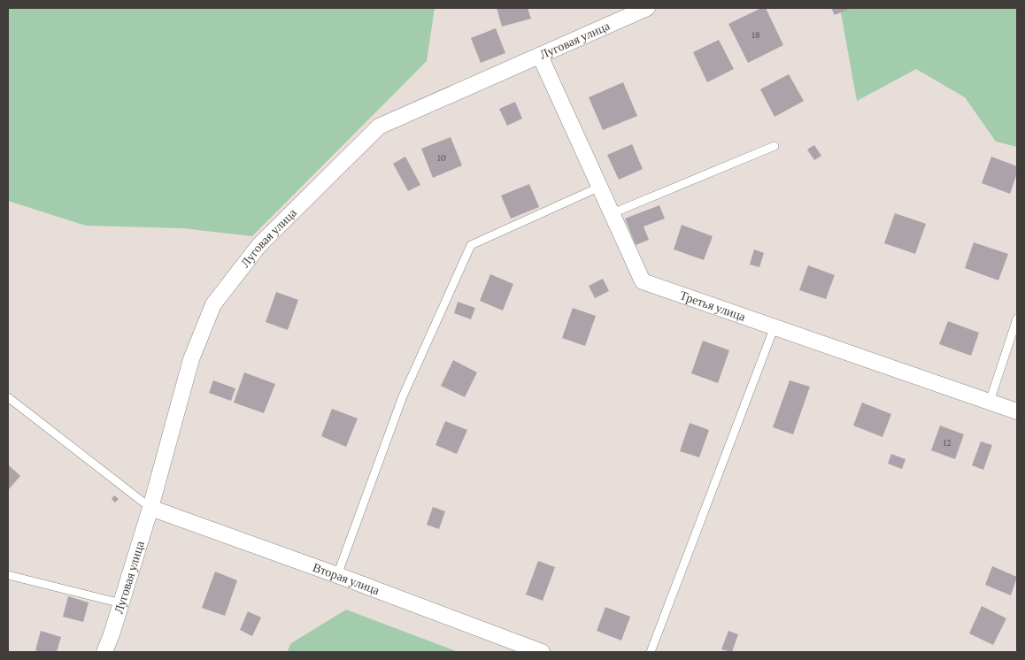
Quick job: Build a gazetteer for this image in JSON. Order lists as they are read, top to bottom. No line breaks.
{"streets":{"street":["Луговая улица","Третья улица","Вторая улица"]},"crossings":[["Луговая улица","Третья улица"],["Луговая улица","Вторая улица"]],"house_numbers":["18","10","12"]}
